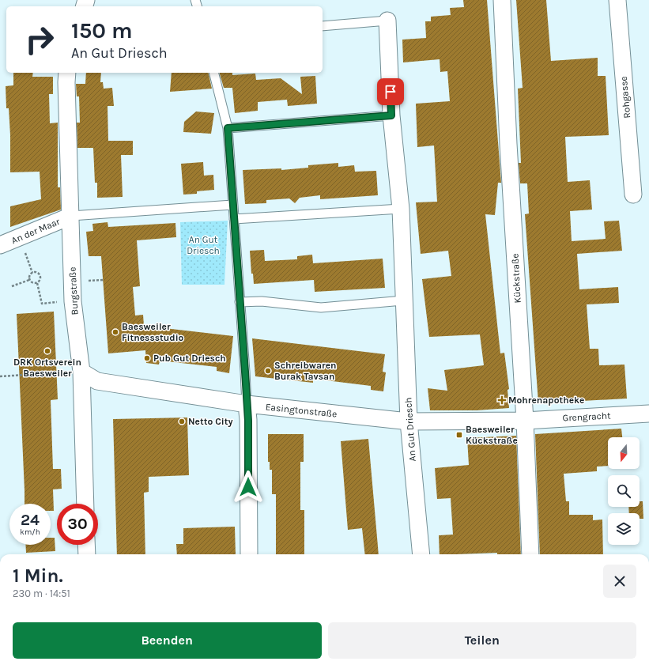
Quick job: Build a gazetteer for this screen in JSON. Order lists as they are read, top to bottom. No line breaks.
{"streets":{"street":["Rohgasse","An der Maar","Kückstraße","Burgstraße","Easingtonstraße","Grengracht","An Gut Driesch"]},"crossings":[["An der Maar","Burgstraße"],["Kückstraße","Easingtonstraße"],["Kückstraße","Grengracht"],["Burgstraße","Easingtonstraße"],["Easingtonstraße","Grengracht"],["Easingtonstraße","An Gut Driesch"]],"parks":["An Gut Driesch"],"places":{"other":["Baesweiler Fitnessstudio","DRK Ortsverein Baesweiler","Pub Gut Driesch","Schreibwaren Burak Tavsan","Netto City"],"health":["Mohrenapotheke"],"transit":["Baesweiler Kückstraße"]},"north":"bottom","page":{"turn":["150 m","An Gut Driesch"],"speed":"24 km/h","limit":"30","heading":["1 Min.","230 m · 14:51"],"buttons":["Beenden","Teilen"]}}
